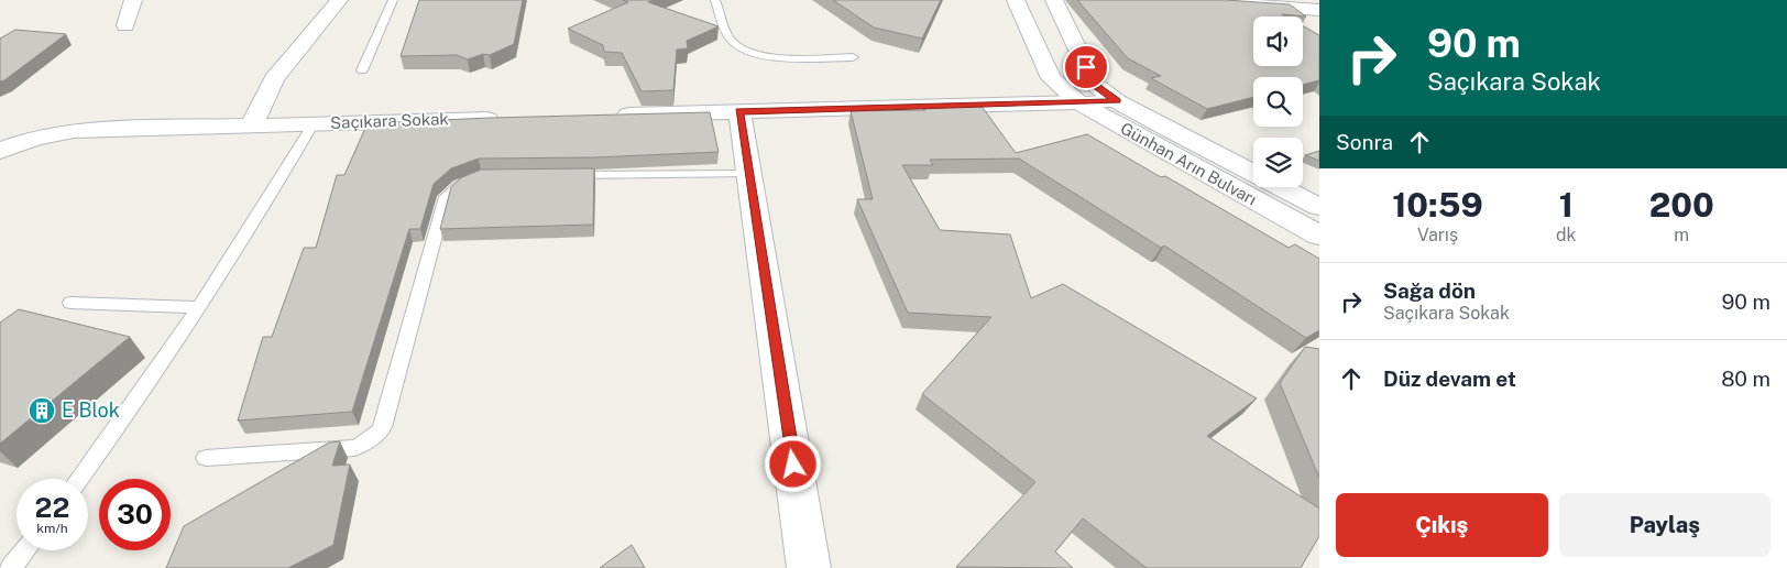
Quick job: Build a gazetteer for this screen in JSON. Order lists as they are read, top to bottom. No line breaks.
{"streets":{"street":["Saçıkara Sokak","Günhan Arın Bulvarı"]},"places":{"building":["E Blok"]},"page":{"turn":["90 m","Saçıkara Sokak"],"then":"Sonra","eta":["10:59","Varış","1","dk","200","m"],"list":[{"name":"Sağa dön","note":"Saçıkara Sokak","value":"90 m"},{"name":"Düz devam et","value":"80 m"}],"speed":"22 km/h","limit":"30","buttons":["Çıkış","Paylaş"]}}
